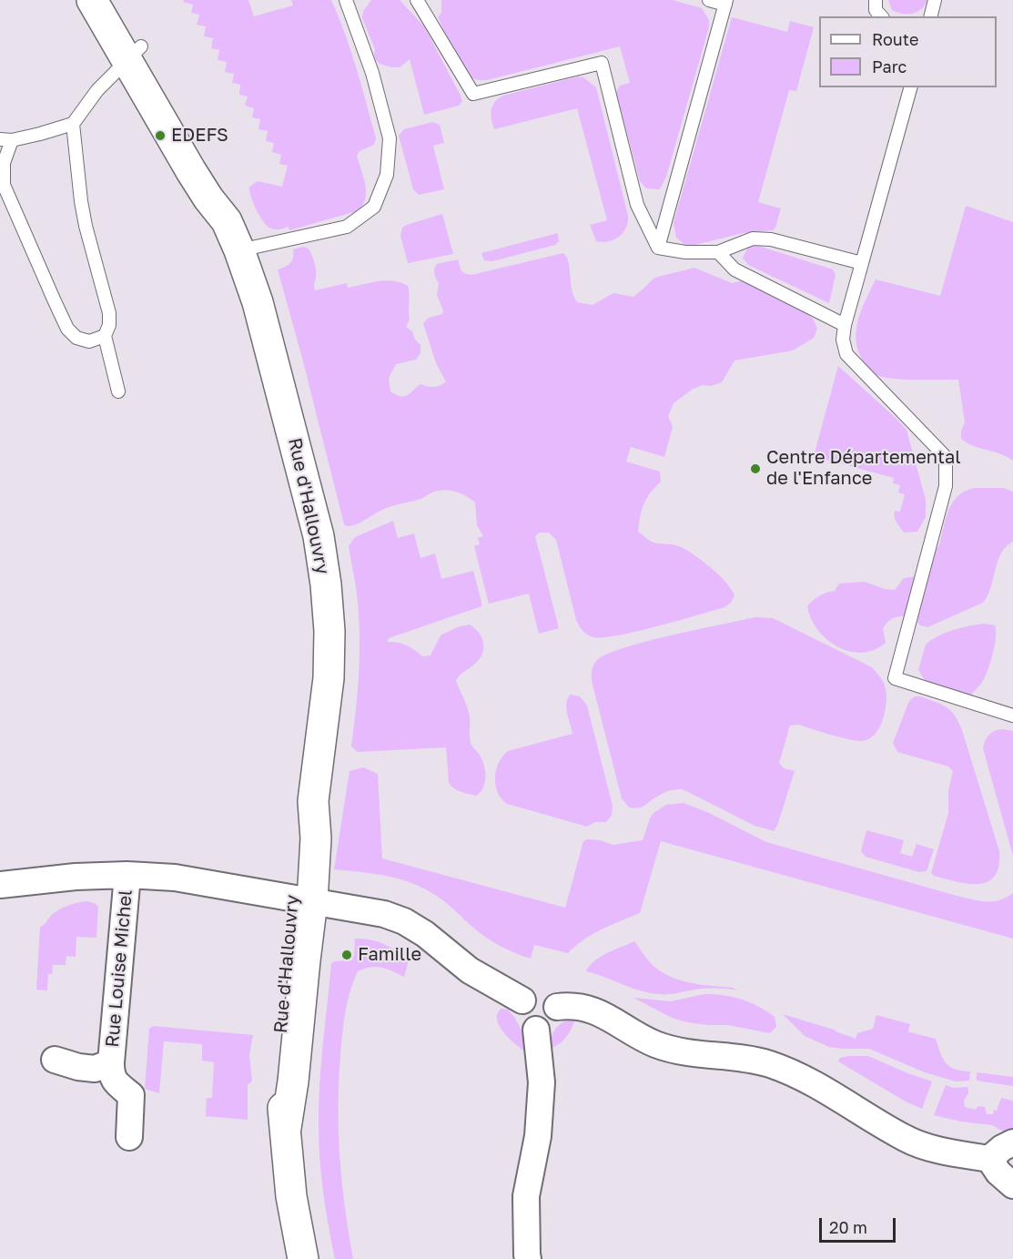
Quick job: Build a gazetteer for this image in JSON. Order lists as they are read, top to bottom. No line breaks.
{"streets":{"main road":["Rue d'Hallouvry"],"street":["Rue Louise Michel"]},"places":["EDEFS","Centre Départemental de l'Enfance","Famille"],"legend":["Route","Parc"],"scale_bar":"20 m"}
